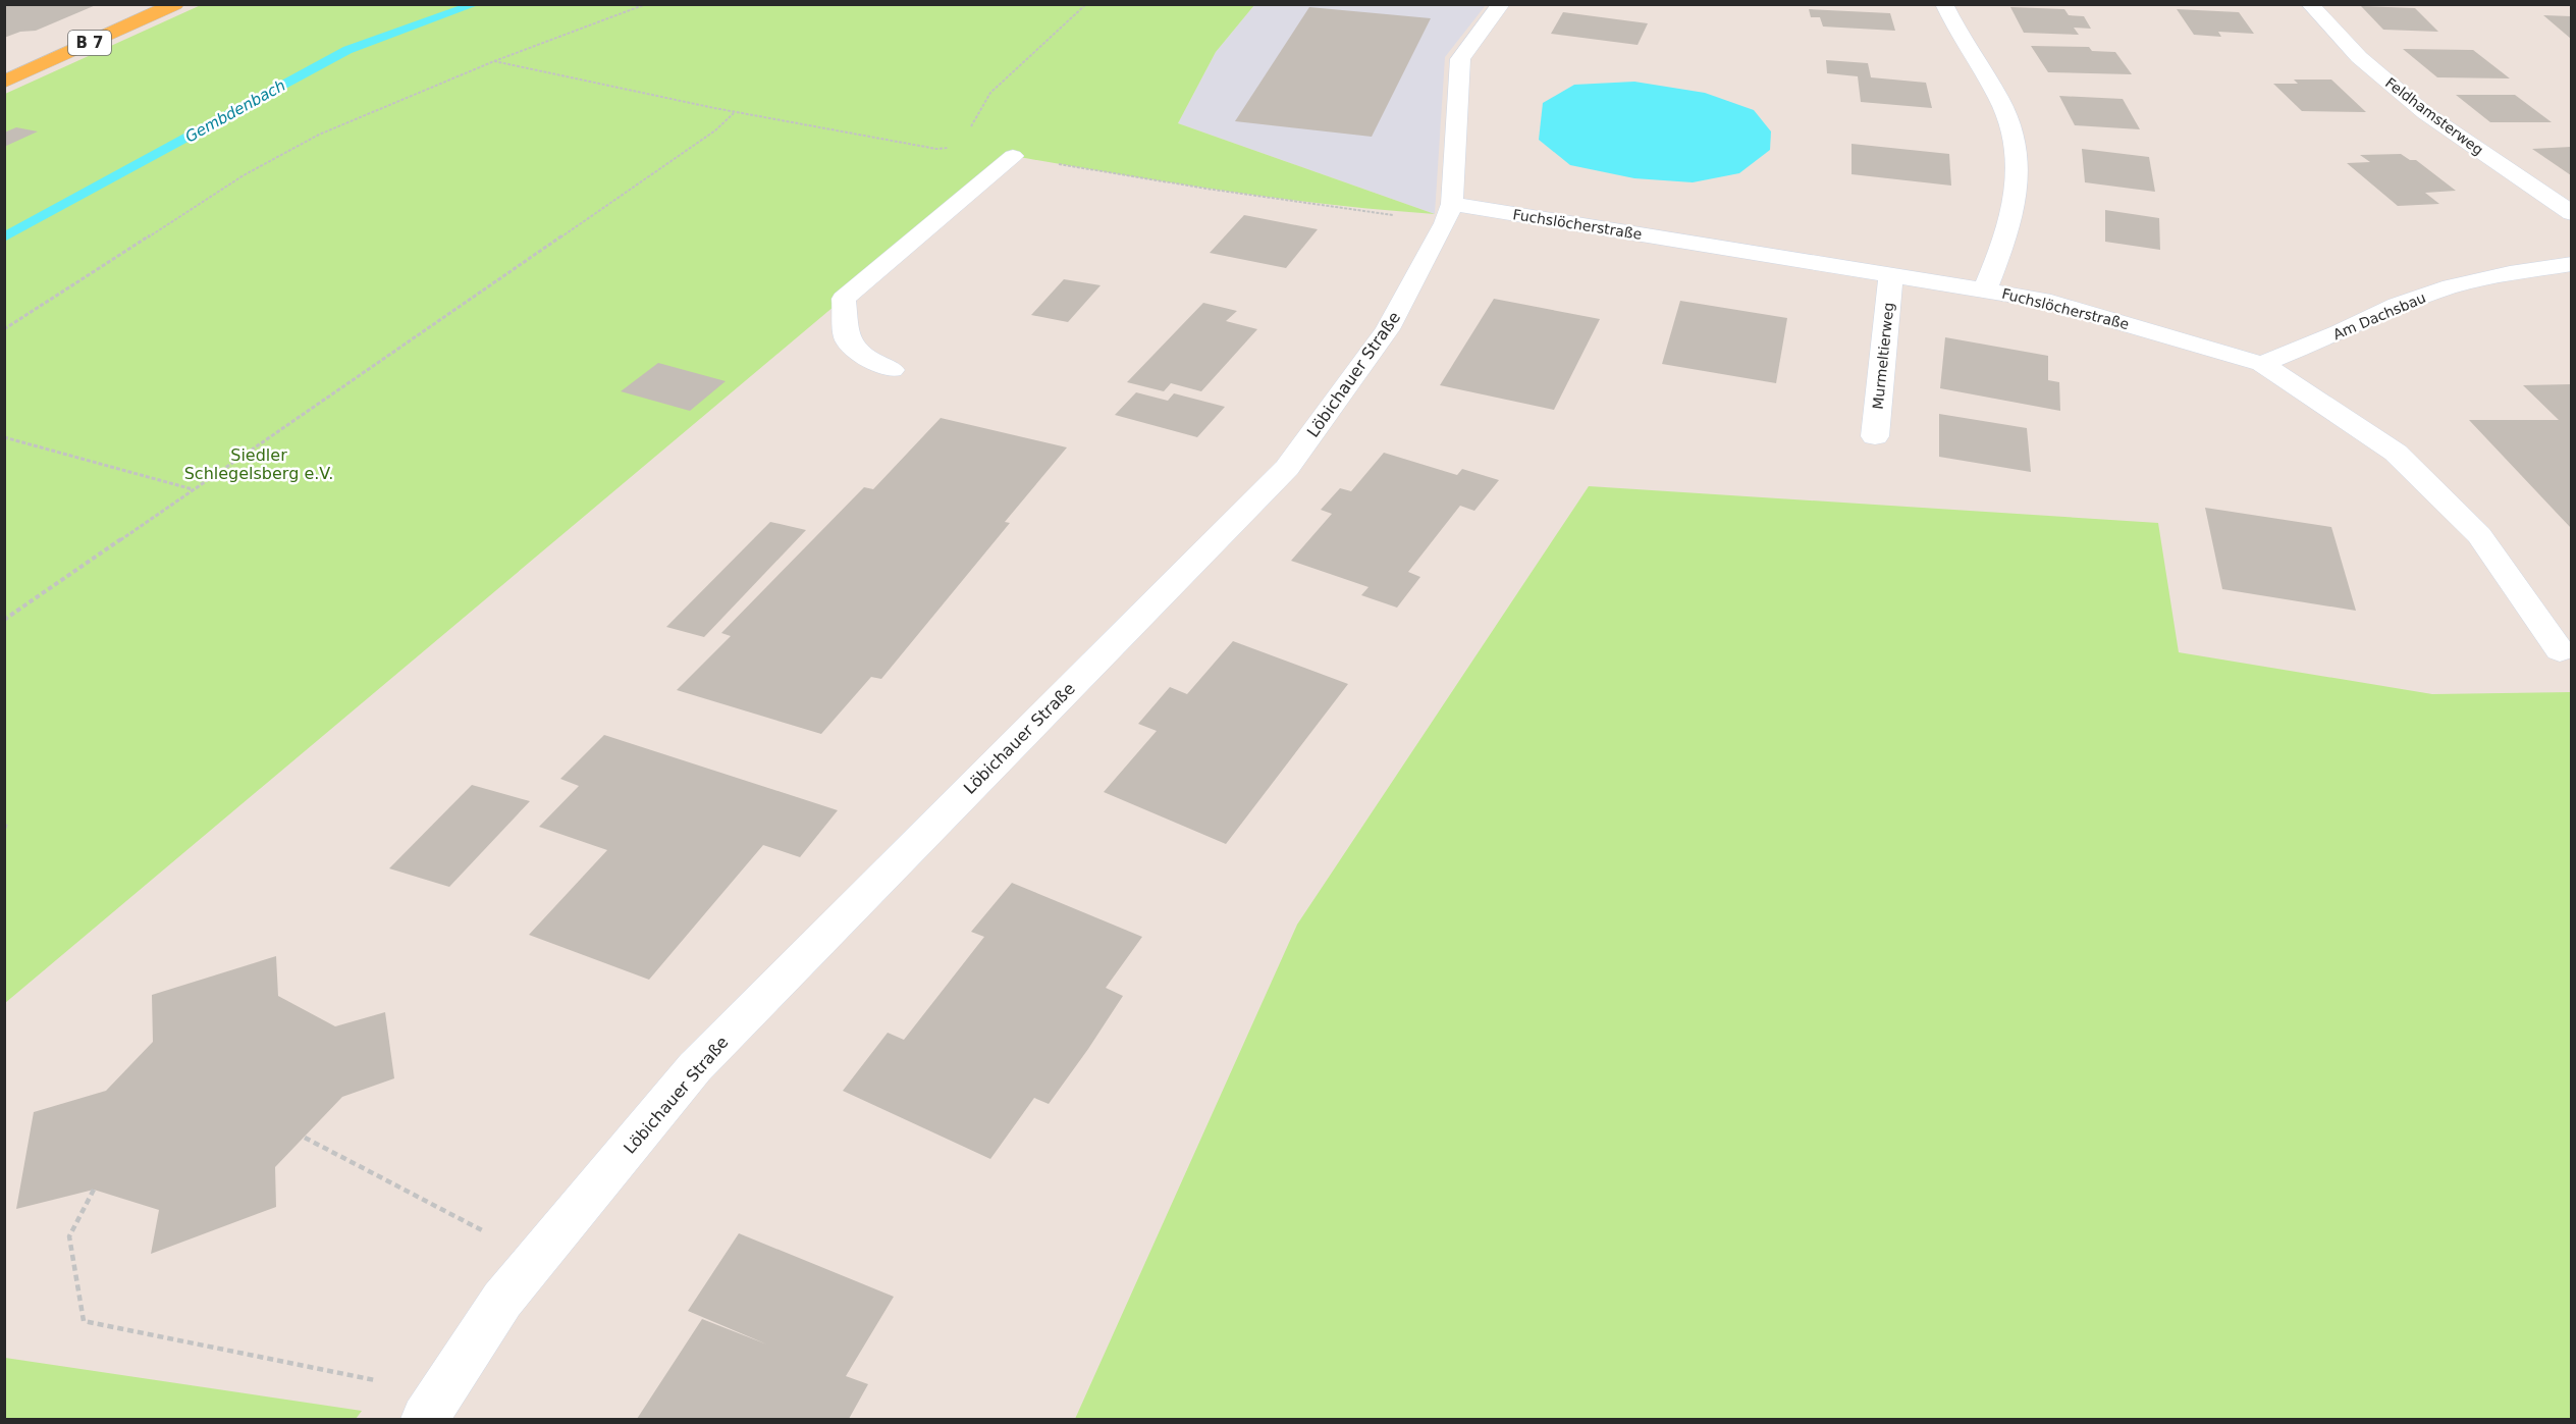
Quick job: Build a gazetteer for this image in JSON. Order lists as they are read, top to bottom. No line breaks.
{"streets":{"main road":["B 7"],"street":["Feldhamsterweg","Fuchslöcherstraße","Am Dachsbau","Murmeltierweg","Löbichauer Straße"]},"crossings":[["Fuchslöcherstraße","Am Dachsbau"],["Fuchslöcherstraße","Murmeltierweg"],["Fuchslöcherstraße","Löbichauer Straße"]],"water":["Gembdenbach"],"parks":["Siedler Schlegelsberg e.V."]}
